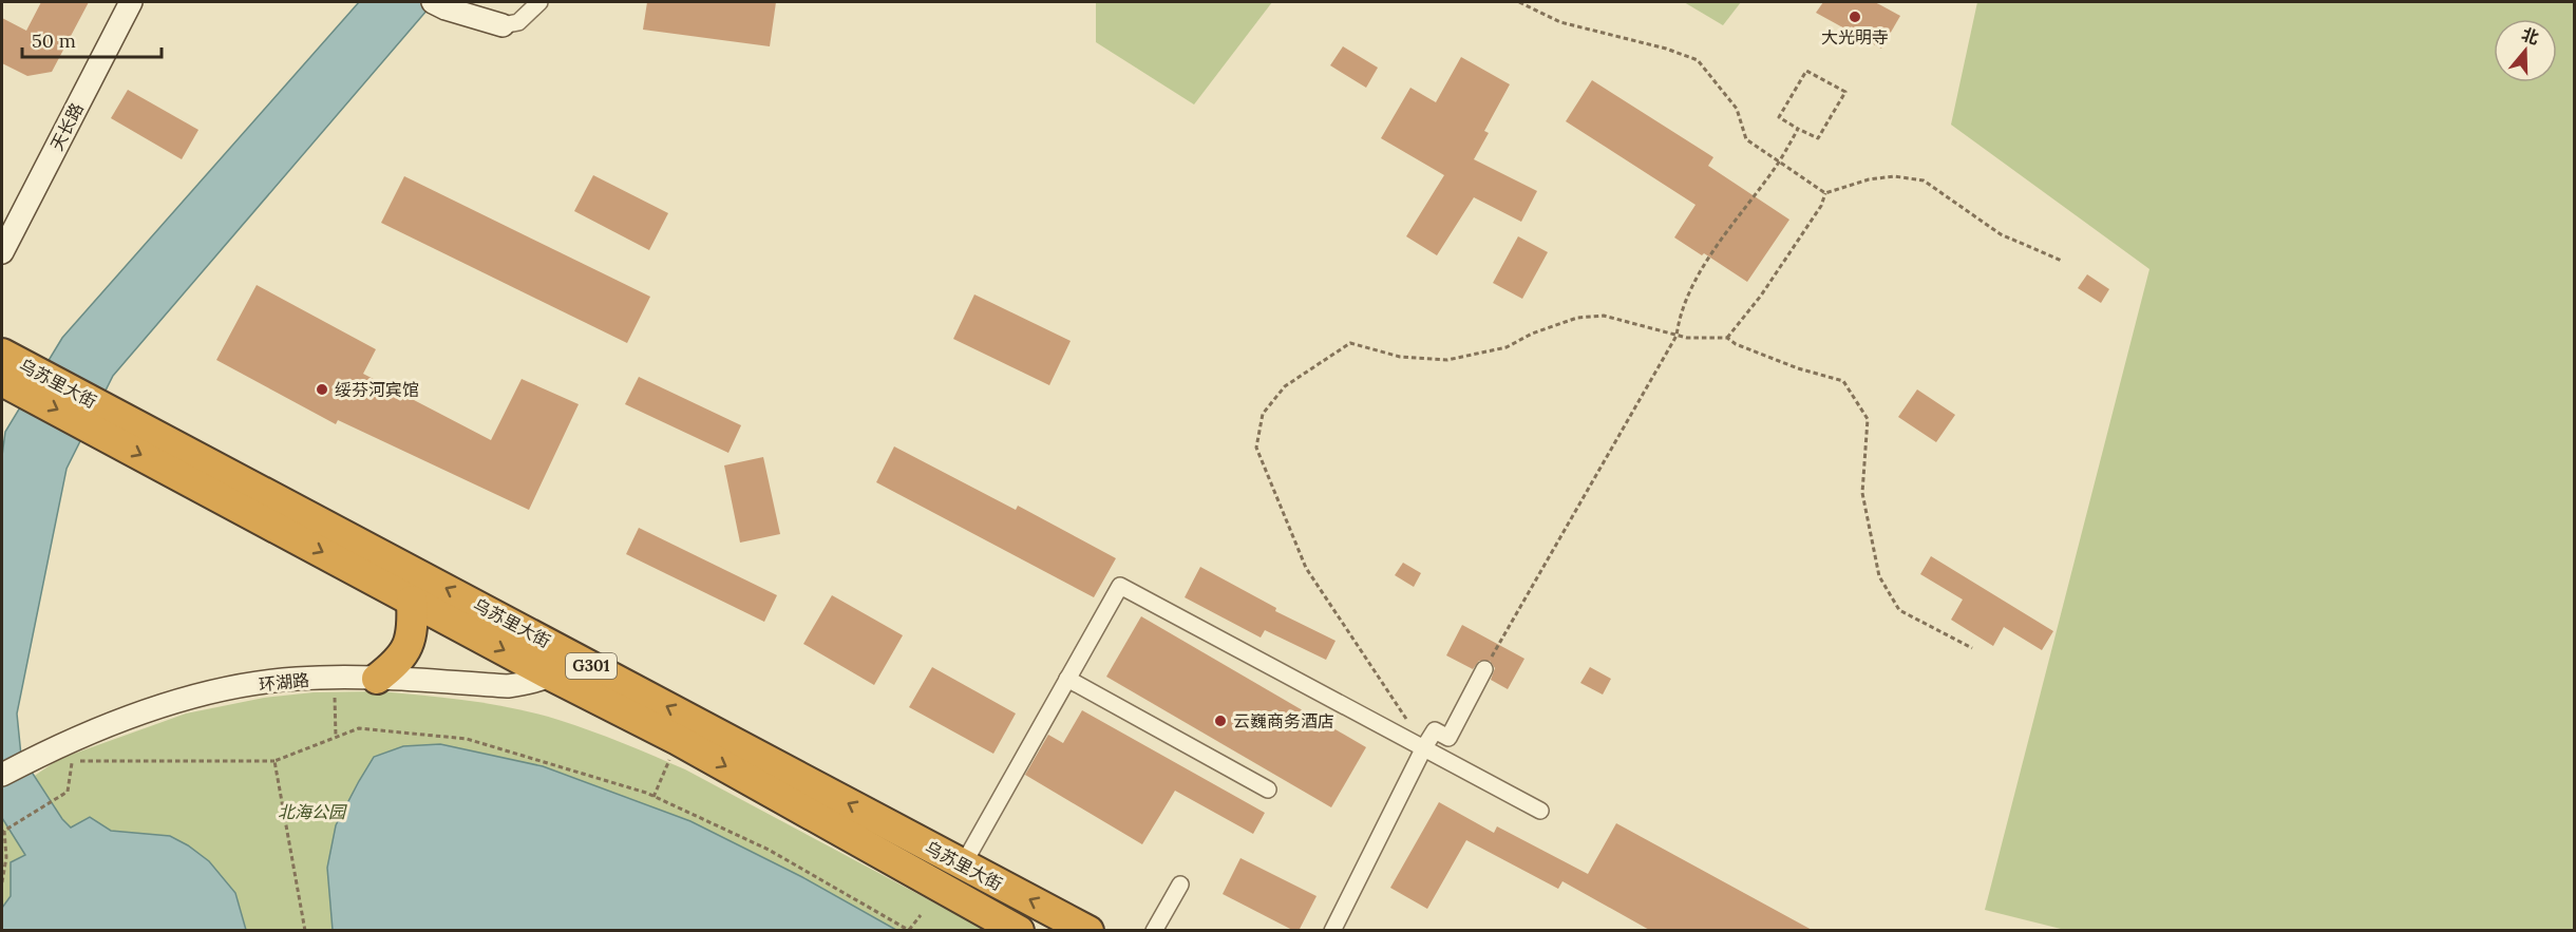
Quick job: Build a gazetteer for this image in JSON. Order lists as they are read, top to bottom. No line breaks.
{"streets":{"highway":["乌苏里大街","G301"],"main road":["天长路","环湖路"]},"crossings":[["乌苏里大街","环湖路"]],"parks":["北海公园"],"places":["大光明寺","绥芬河宾馆","云巍商务酒店"],"scale_bar":"50 m","north":"top"}
